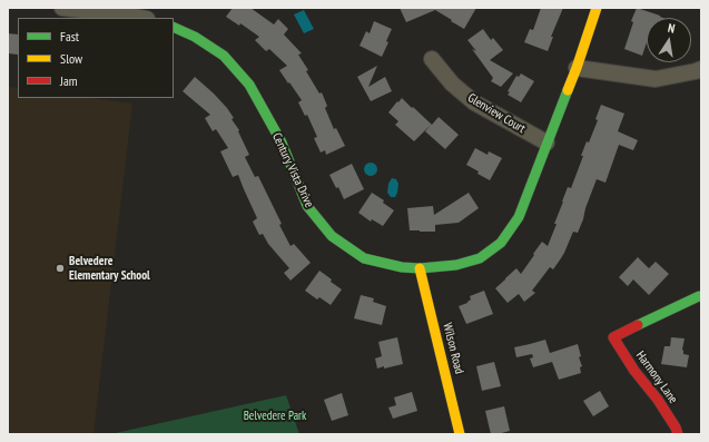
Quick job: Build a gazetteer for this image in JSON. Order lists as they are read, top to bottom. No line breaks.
{"streets":{"street":["Glenview Court","Century Vista Drive","Wilson Road","Harmony Lane"]},"crossings":[["Glenview Court","Century Vista Drive"],["Century Vista Drive","Wilson Road"]],"parks":["Belvedere Park"],"places":["Belvedere Elementary School"],"legend":["Fast","Slow","Jam"],"north":"top"}
